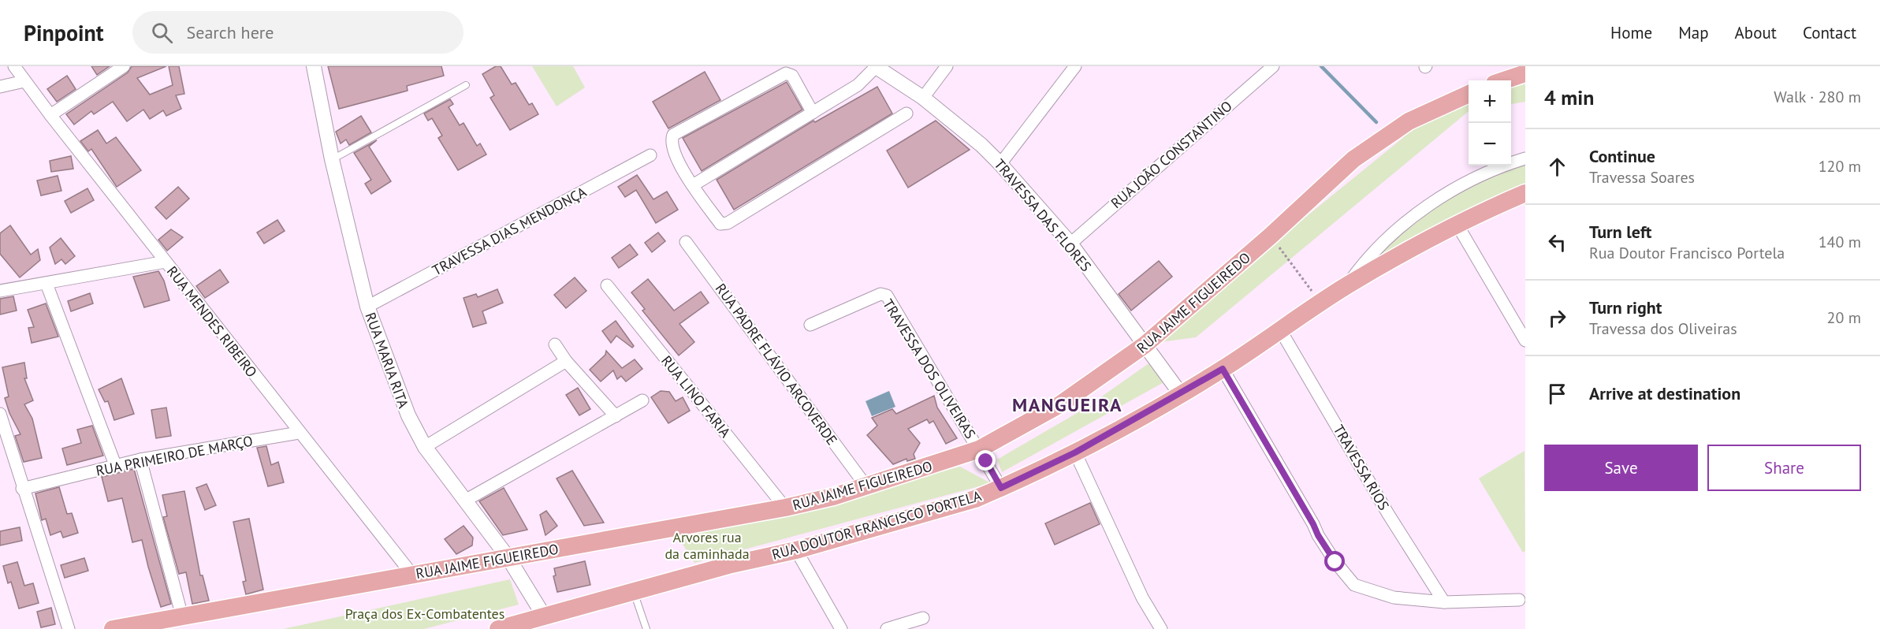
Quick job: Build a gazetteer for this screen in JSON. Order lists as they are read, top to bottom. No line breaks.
{"streets":{"main road":["RUA JAIME FIGUEIREDO","RUA DOUTOR FRANCISCO PORTELA"],"street":["RUA JOÃO CONSTANTINO","TRAVESSA DAS FLORES","TRAVESSA DIAS MENDONÇA","RUA MENDES RIBEIRO","RUA MARIA RITA","RUA PADRE FLÁVIO ARCOVERDE","TRAVESSA DOS OLIVEIRAS","RUA LINO FARIA","RUA PRIMEIRO DE MARÇO","TRAVESSA RIOS"]},"crossings":[["RUA JOÃO CONSTANTINO","TRAVESSA DAS FLORES"],["TRAVESSA DAS FLORES","RUA JAIME FIGUEIREDO"],["TRAVESSA DAS FLORES","RUA DOUTOR FRANCISCO PORTELA"],["TRAVESSA DIAS MENDONÇA","RUA MARIA RITA"],["RUA JAIME FIGUEIREDO","RUA MENDES RIBEIRO"],["RUA JAIME FIGUEIREDO","RUA MARIA RITA"],["RUA JAIME FIGUEIREDO","RUA PADRE FLÁVIO ARCOVERDE"],["RUA JAIME FIGUEIREDO","TRAVESSA DOS OLIVEIRAS"],["RUA JAIME FIGUEIREDO","RUA LINO FARIA"],["RUA MENDES RIBEIRO","RUA PRIMEIRO DE MARÇO"],["RUA MARIA RITA","RUA DOUTOR FRANCISCO PORTELA"],["TRAVESSA DOS OLIVEIRAS","RUA DOUTOR FRANCISCO PORTELA"],["TRAVESSA RIOS","RUA DOUTOR FRANCISCO PORTELA"]],"districts":["MANGUEIRA"],"parks":["Arvores rua da caminhada","Praça dos Ex-Combatentes"],"page":{"header":"Pinpoint","search":"Search here","nav":["Home","Map","About","Contact"],"heading":["4 min","Walk · 280 m"],"map_buttons":["+","−"],"list":[["Continue","Travessa Soares","120 m"],["Turn left","Rua Doutor Francisco Portela","140 m"],["Turn right","Travessa dos Oliveiras","20 m"],"Arrive at destination"],"buttons":["Save","Share"]}}
